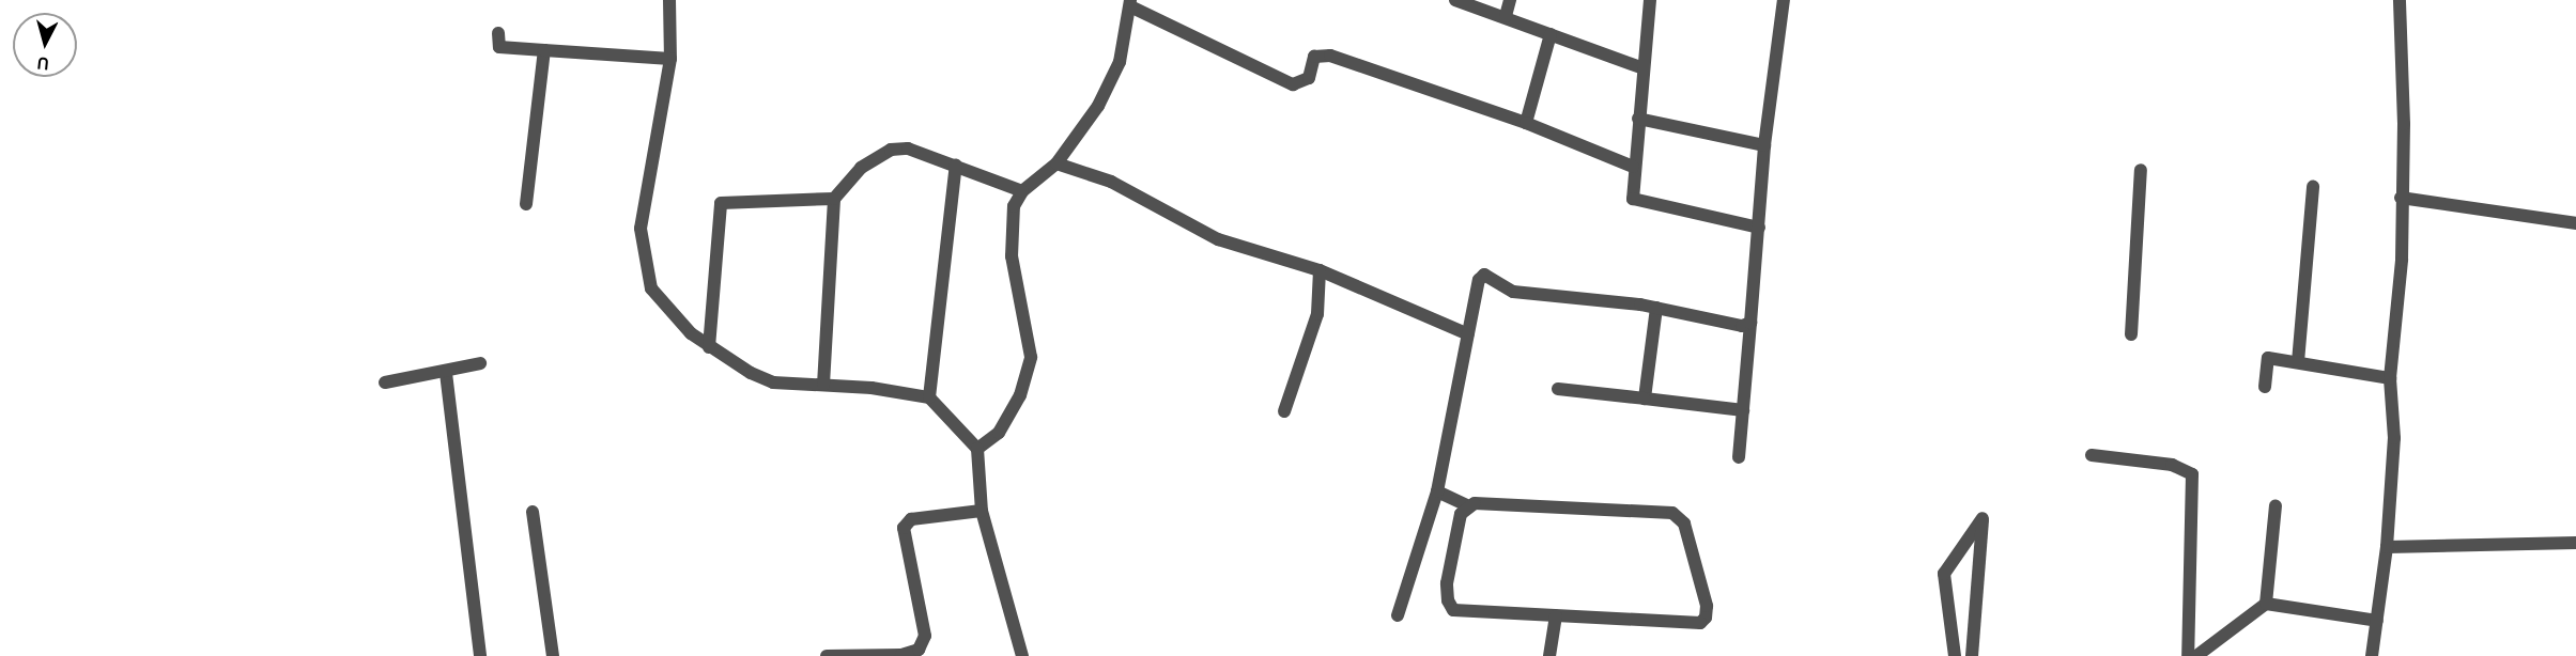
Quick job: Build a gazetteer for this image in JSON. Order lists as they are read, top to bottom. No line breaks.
{"north":"bottom"}
